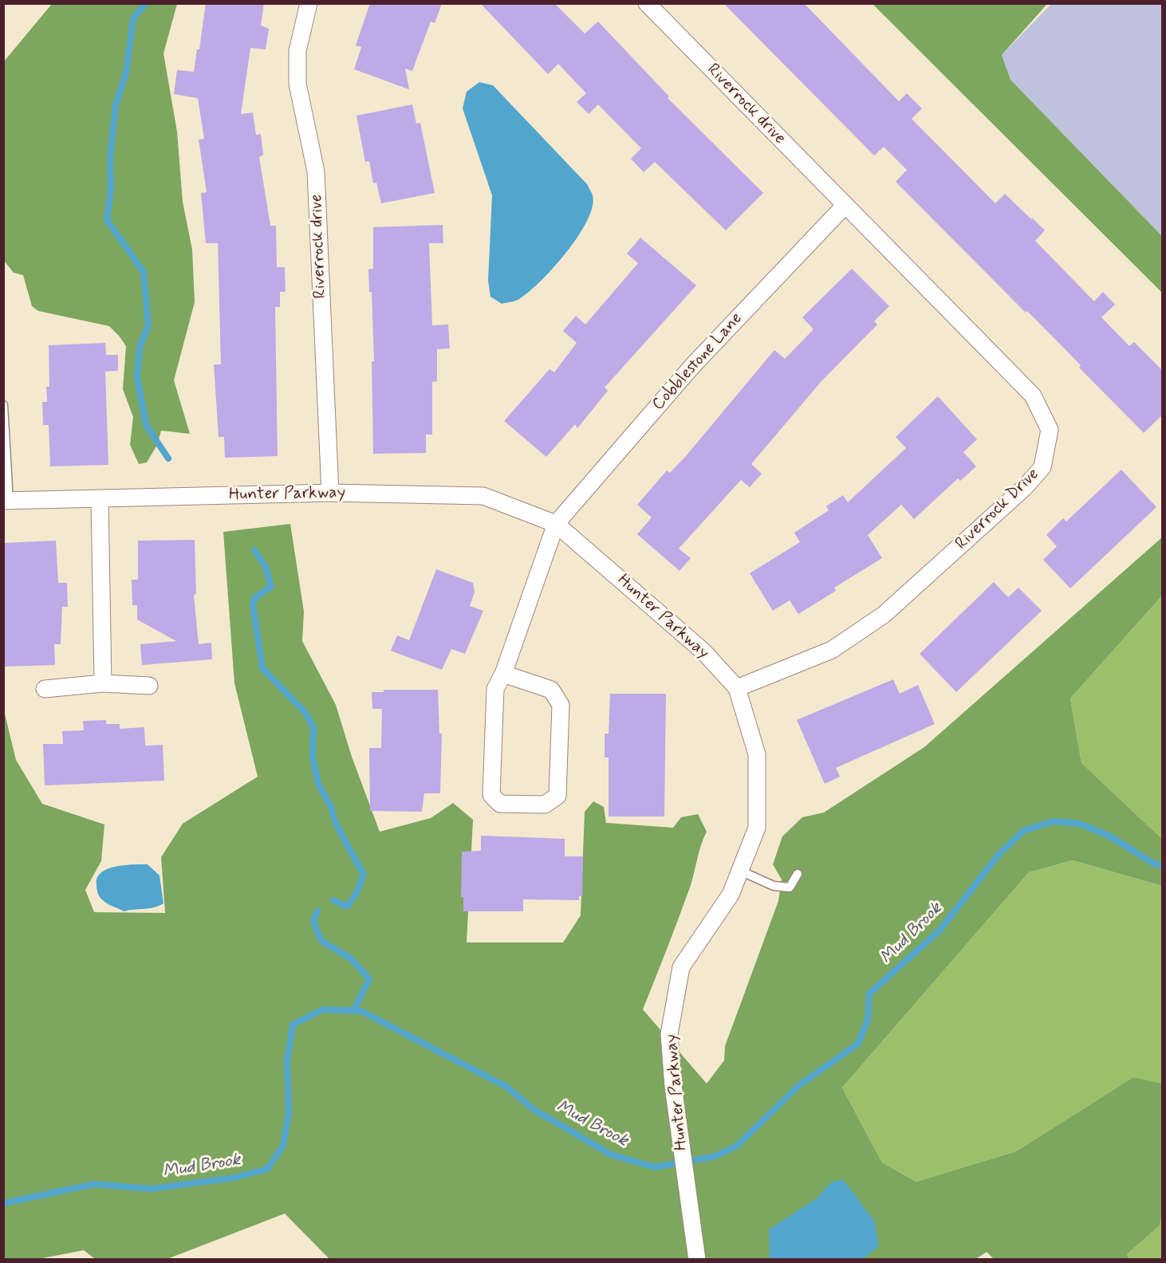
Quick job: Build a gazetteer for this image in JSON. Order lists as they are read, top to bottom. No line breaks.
{"streets":{"street":["Riverrock drive","Cobblestone Lane","Hunter Parkway","Riverrock Drive"]},"crossings":[["Riverrock drive","Cobblestone Lane"],["Riverrock drive","Hunter Parkway"],["Riverrock drive","Riverrock Drive"],["Cobblestone Lane","Hunter Parkway"],["Cobblestone Lane","Riverrock Drive"],["Hunter Parkway","Riverrock Drive"]],"water":["Mud Brook"]}
